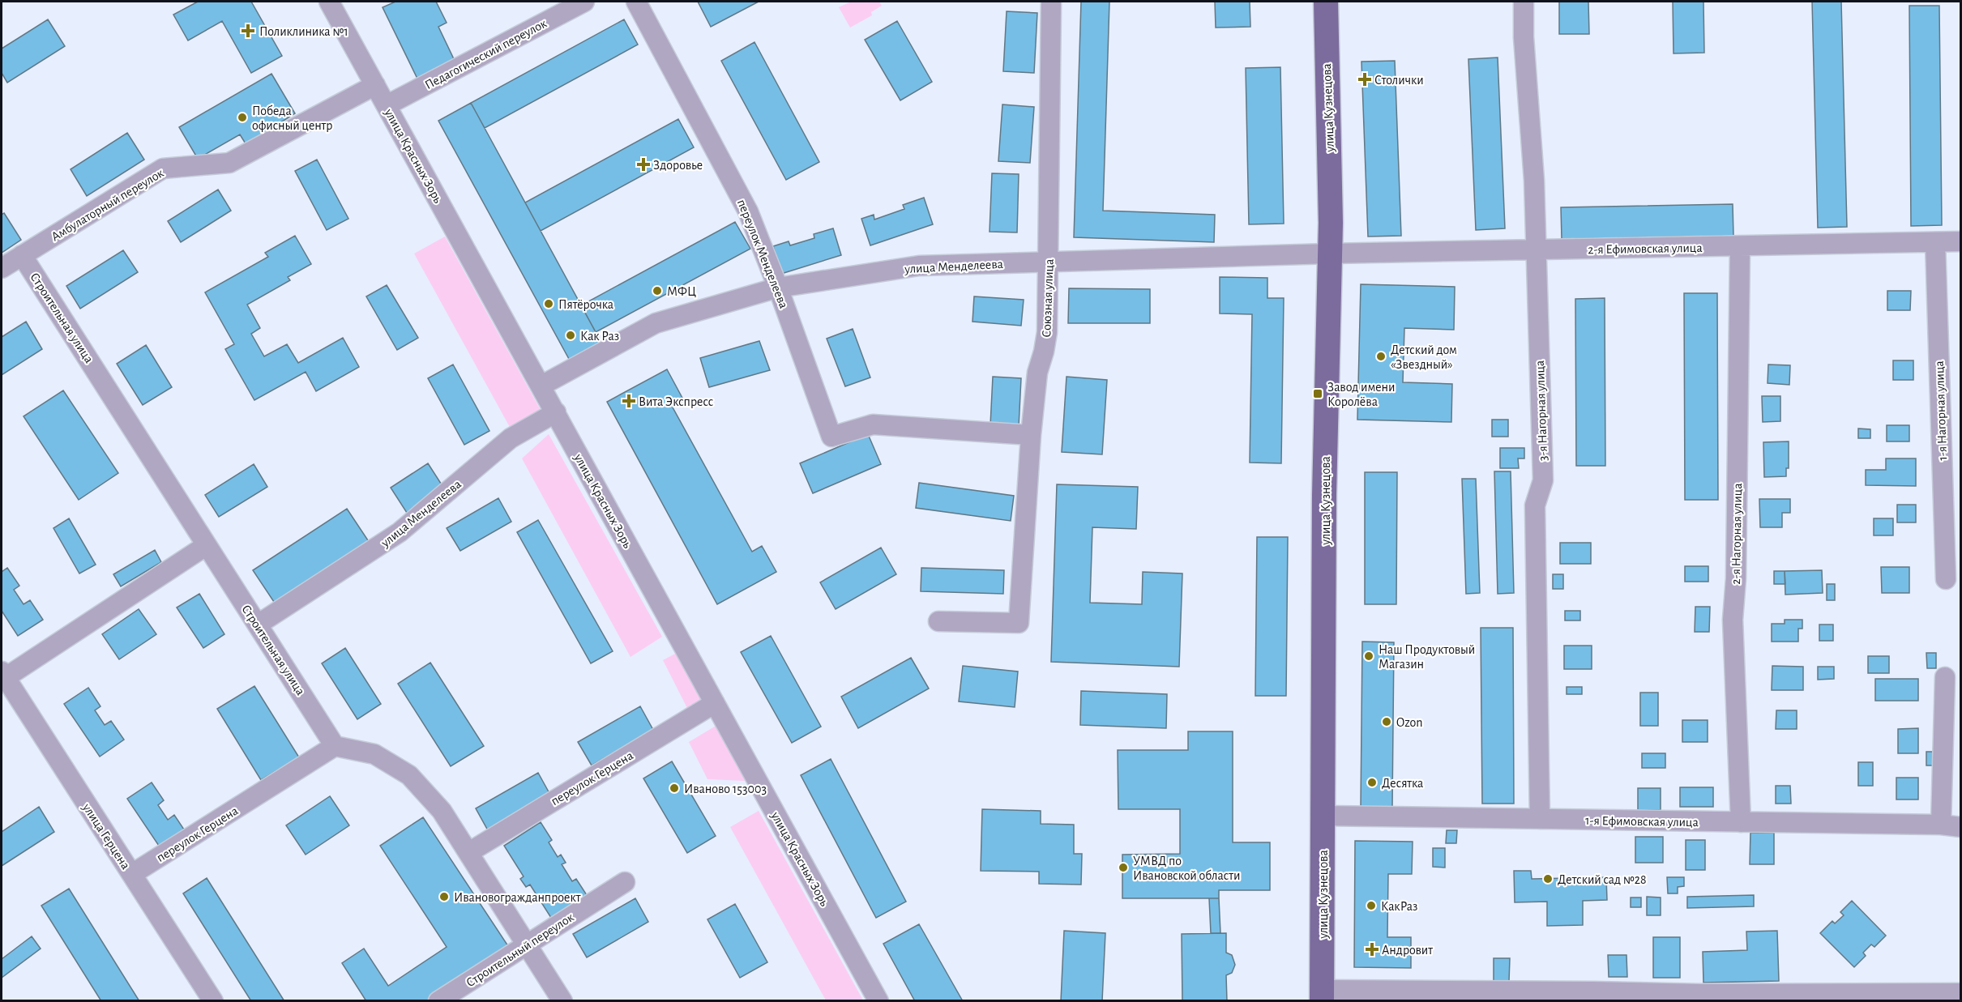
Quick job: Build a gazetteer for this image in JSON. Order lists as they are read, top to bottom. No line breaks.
{"streets":{"main road":["улица Кузнецова"],"street":["Педагогический переулок","улица Красных Зорь","Амбулаторный переулок","2-я Ефимовская улица","переулок Менделеева","улица Менделеева","Союзная улица","Строительная улица","3-я Нагорная улица","1-я Нагорная улица","2-я Нагорная улица","переулок Герцена","1-я Ефимовская улица","улица Герцена","Строительный переулок"]},"crossings":[["Педагогический переулок","улица Красных Зорь"],["улица Кузнецова","2-я Ефимовская улица"],["улица Кузнецова","улица Менделеева"],["улица Кузнецова","1-я Ефимовская улица"],["улица Красных Зорь","Амбулаторный переулок"],["улица Красных Зорь","улица Менделеева"],["улица Красных Зорь","переулок Герцена"],["Амбулаторный переулок","Строительная улица"],["2-я Ефимовская улица","улица Менделеева"],["2-я Ефимовская улица","3-я Нагорная улица"],["2-я Ефимовская улица","1-я Нагорная улица"],["2-я Ефимовская улица","2-я Нагорная улица"],["переулок Менделеева","улица Менделеева"],["переулок Менделеева","Союзная улица"],["улица Менделеева","Союзная улица"],["улица Менделеева","Строительная улица"],["Строительная улица","переулок Герцена"],["3-я Нагорная улица","1-я Ефимовская улица"],["2-я Нагорная улица","1-я Ефимовская улица"],["переулок Герцена","улица Герцена"]],"places":{"health":["Поликлиника №1","Столички","Здоровье","Вита Экспресс","Андровит"],"other":["Победа офисный центр","МФЦ","Пятёрочка","Как Раз","Детский дом «Звездный»","Наш Продуктовый Магазин","Ozon","Десятка","Иваново 153003","УМВД по Ивановской области","Детский сад №28","Ивановогражданпроект","КакРаз"],"transit":["Завод имени Королёва"]}}
